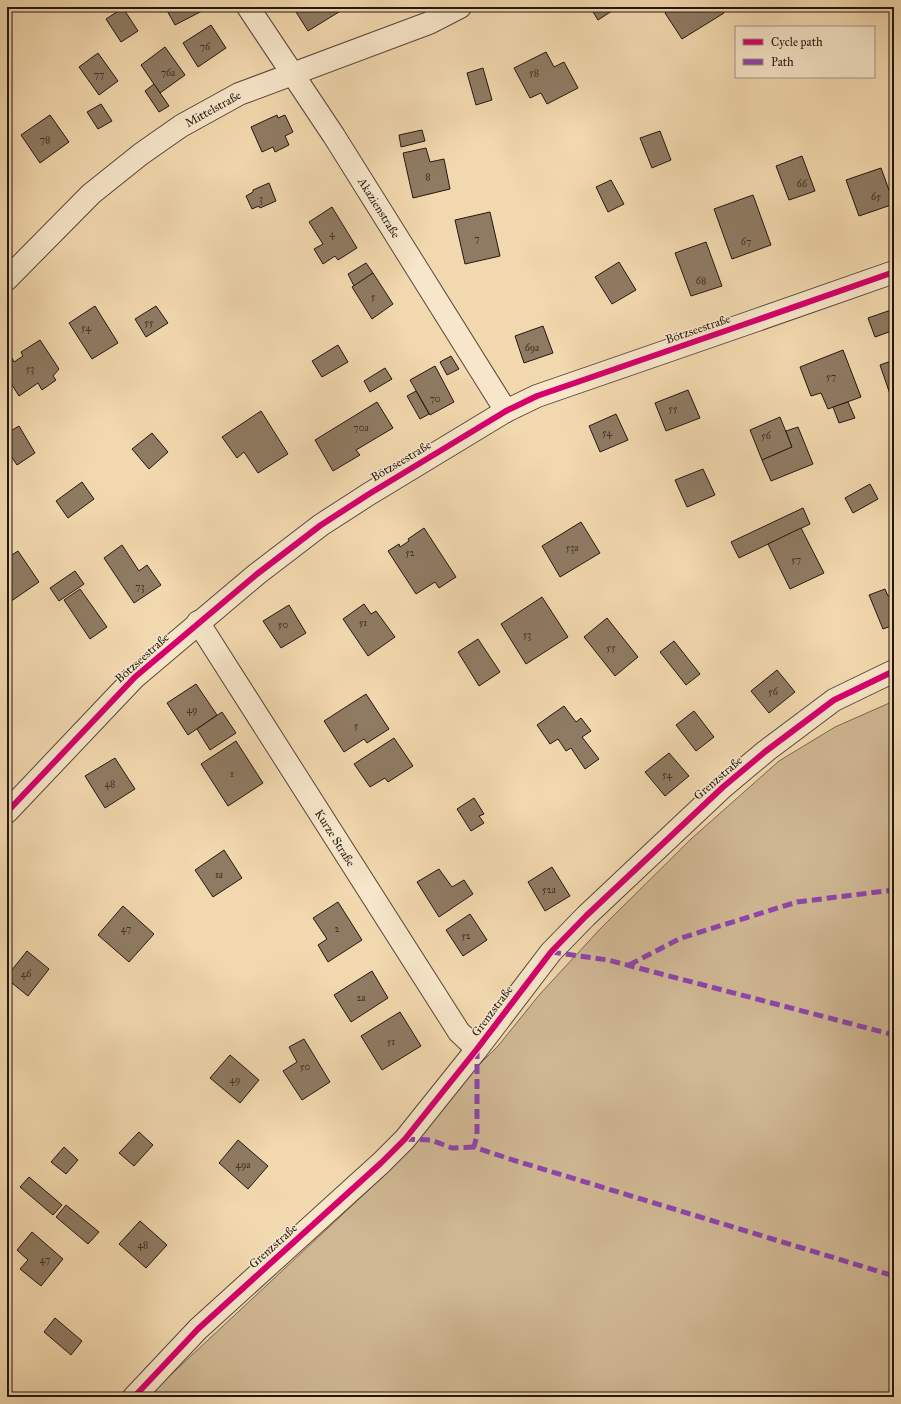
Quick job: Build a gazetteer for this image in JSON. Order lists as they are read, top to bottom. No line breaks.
{"streets":{"street":["Mittelstraße","Akazienstraße","Bötzseestraße","Grenzstraße","Kurze Straße"]},"crossings":[["Mittelstraße","Akazienstraße"],["Akazienstraße","Bötzseestraße"],["Bötzseestraße","Kurze Straße"],["Grenzstraße","Kurze Straße"]],"house_numbers":["76","76a","58","77","78","8","66","65","3","4","7","67","68","5","55","54","69a","53","57","70","55","70a","54","56","53a","52","57","73","51","50","53","55","56","49","5","1","54","48","1a","52a","47","2","52","46","2a","51","50","49","49a","48","47"],"legend":["Cycle path","Path"]}
